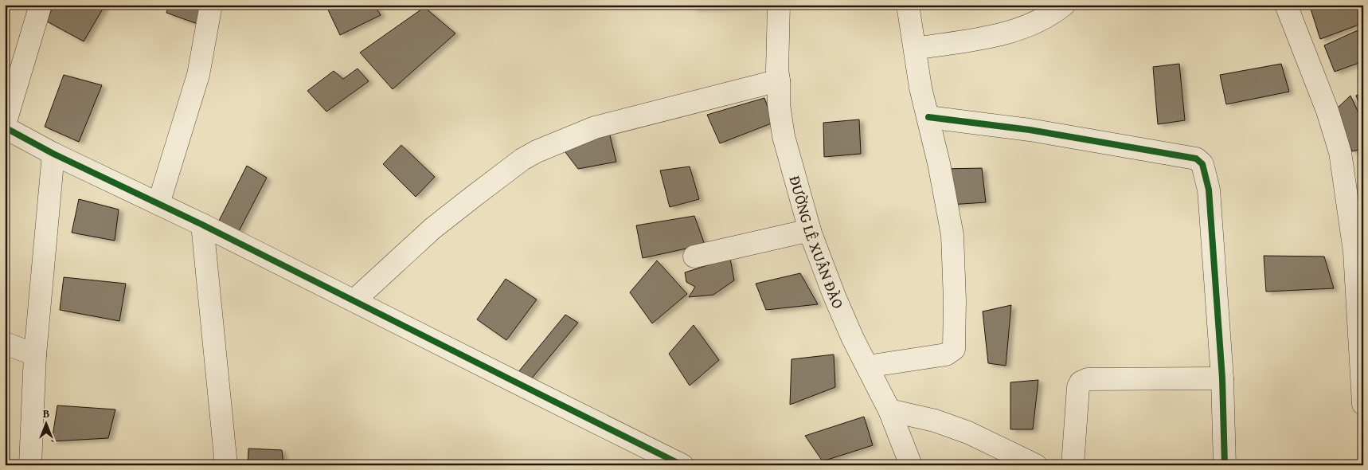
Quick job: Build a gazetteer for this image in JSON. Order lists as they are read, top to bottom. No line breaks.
{"streets":{"street":["ĐƯỜNG LÊ XUÂN ĐÀO"]},"north":"top"}
